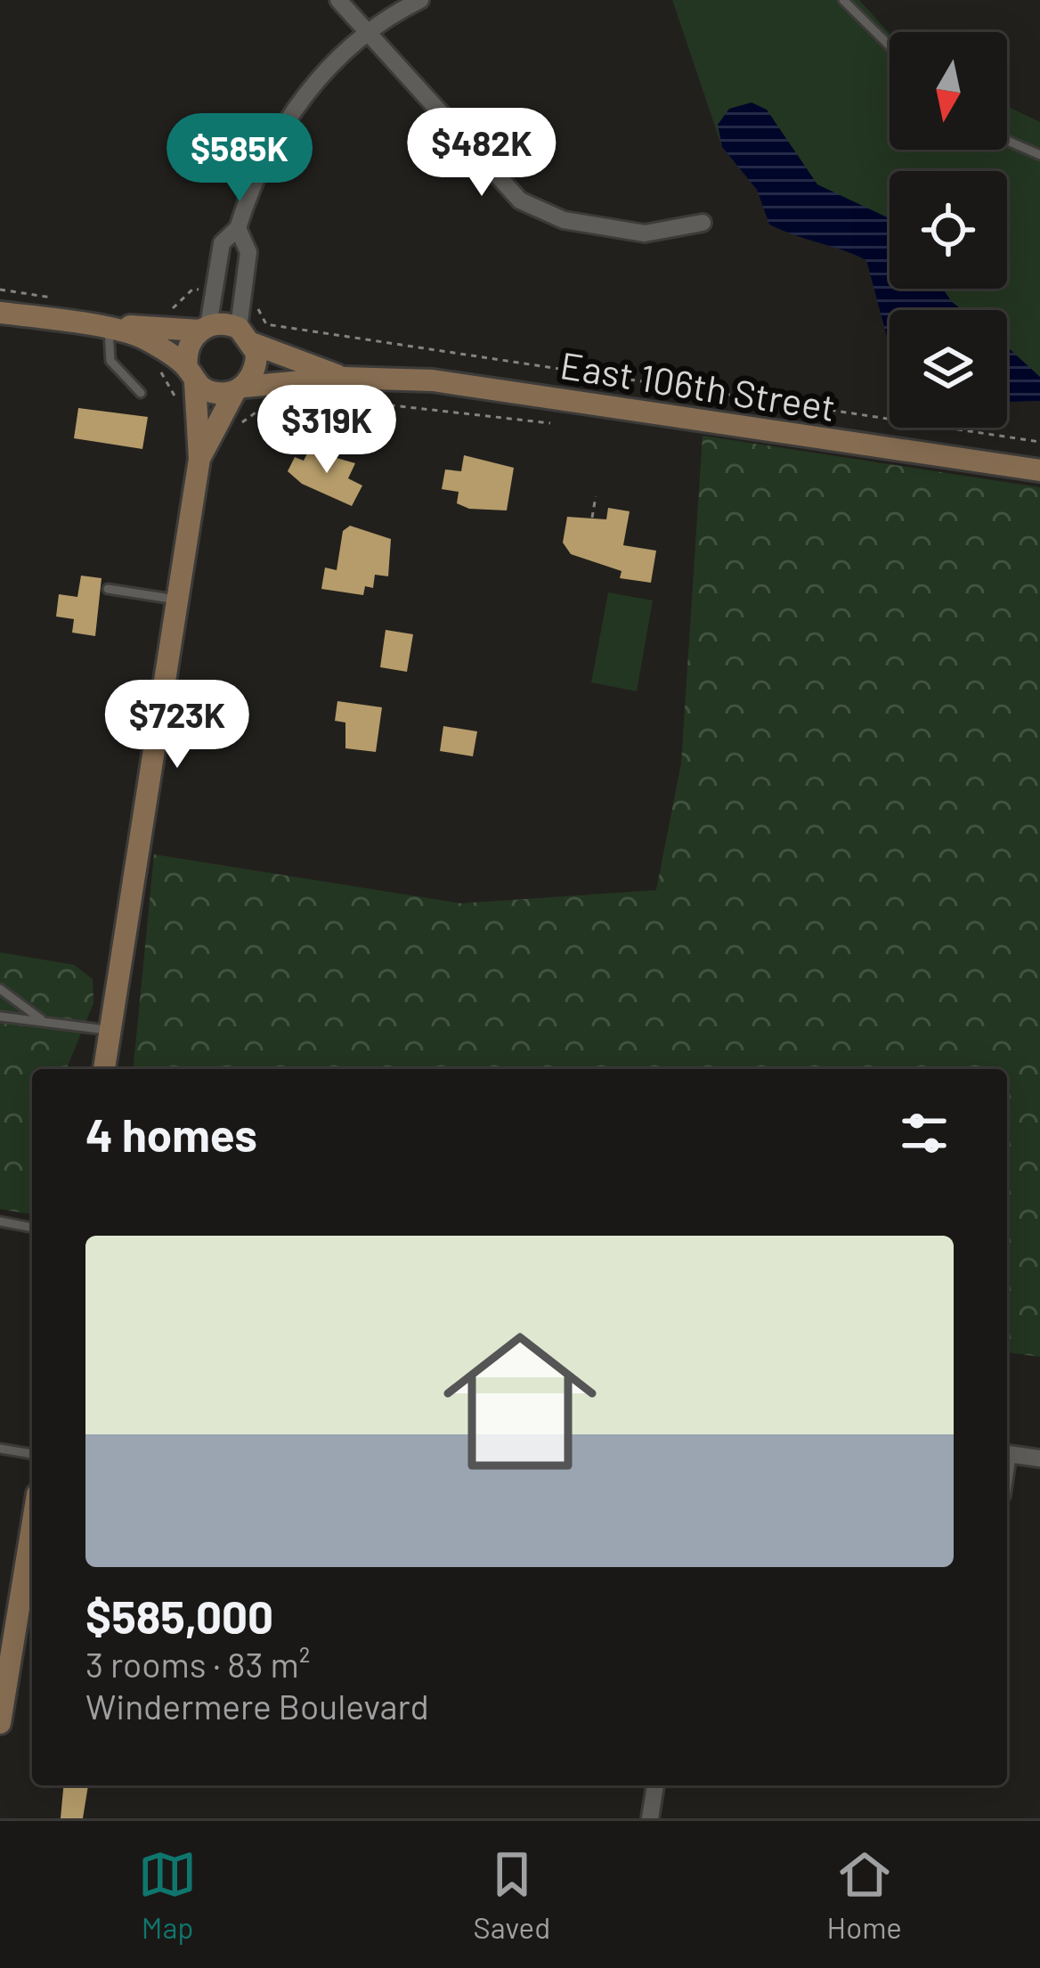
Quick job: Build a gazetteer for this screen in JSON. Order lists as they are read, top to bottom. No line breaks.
{"streets":{"street":["East 106th Street"]},"north":"bottom","page":{"price":["$482K","$585K","$319K","$723K"],"heading":"4 homes","list":[{"name":"$585,000","note":"3 rooms · 83 m² · Windermere Boulevard"}],"tabs":["Map","Saved","Home"]}}
